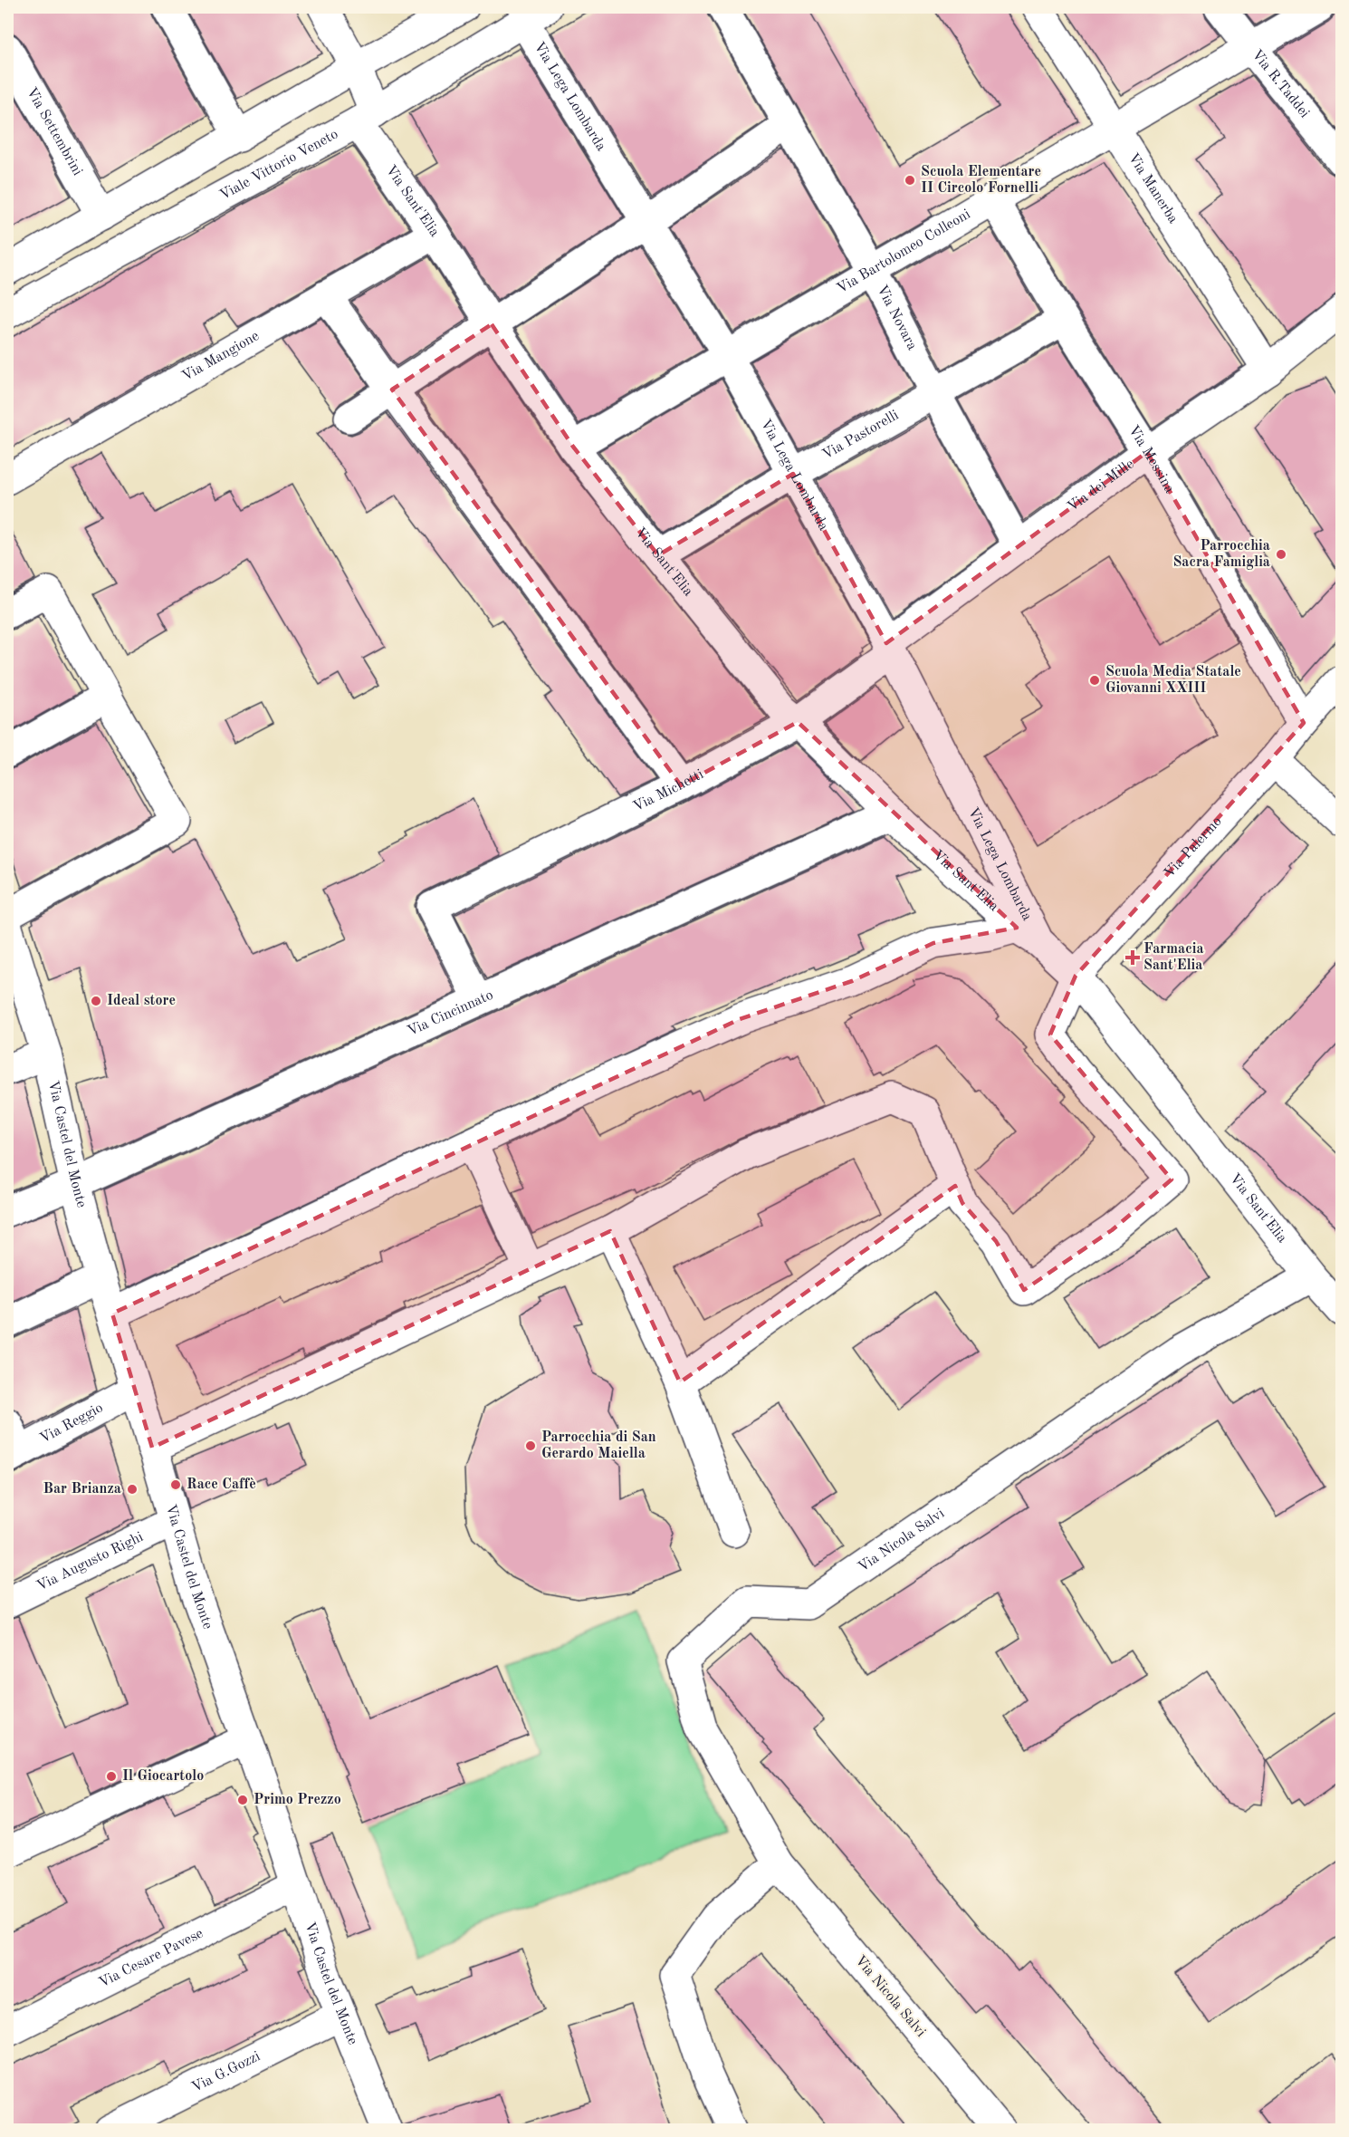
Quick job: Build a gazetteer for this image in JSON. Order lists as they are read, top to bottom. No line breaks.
{"streets":{"street":["Via R.Taddei","Via Lega Lombarda","Via Settembrini","Viale Vittorio Veneto","Via Manerba","Via Sant'Elia","Via Bartolomeo Colleoni","Via Novara","Via Mangione","Via Pastorelli","Via Messina","Via dei Mille","Via Michetti","Via Palermo","Via Cincinnato","Via Castel del Monte","Via Reggio","Via Nicola Salvi","Via Augusto Righi","Via Cesare Pavese","Via G.Gozzi"]},"crossings":[["Via R.Taddei","Via Bartolomeo Colleoni"],["Via Lega Lombarda","Viale Vittorio Veneto"],["Via Lega Lombarda","Via Sant'Elia"],["Via Lega Lombarda","Via Bartolomeo Colleoni"],["Via Lega Lombarda","Via Pastorelli"],["Via Lega Lombarda","Via dei Mille"],["Via Lega Lombarda","Via Michetti"],["Viale Vittorio Veneto","Via Sant'Elia"],["Via Manerba","Via Bartolomeo Colleoni"],["Via Manerba","Via dei Mille"],["Via Sant'Elia","Via Bartolomeo Colleoni"],["Via Sant'Elia","Via Mangione"],["Via Sant'Elia","Via Pastorelli"],["Via Sant'Elia","Via Michetti"],["Via Sant'Elia","Via Palermo"],["Via Sant'Elia","Via Cincinnato"],["Via Sant'Elia","Via Nicola Salvi"],["Via Bartolomeo Colleoni","Via Novara"],["Via Bartolomeo Colleoni","Via Messina"],["Via Novara","Via Pastorelli"],["Via Novara","Via dei Mille"],["Via Pastorelli","Via Messina"],["Via Messina","Via dei Mille"],["Via Messina","Via Palermo"],["Via dei Mille","Via Michetti"],["Via Michetti","Via Cincinnato"],["Via Cincinnato","Via Castel del Monte"],["Via Castel del Monte","Via Reggio"],["Via Castel del Monte","Via Augusto Righi"],["Via Castel del Monte","Via Cesare Pavese"],["Via Castel del Monte","Via G.Gozzi"]],"places":{"other":["Scuola Elementare II Circolo Fornelli","Parrocchia Sacra Famiglia","Scuola Media Statale Giovanni XXIII","Ideal store","Parrocchia di San Gerardo Maiella","Race Caffè","Bar Brianza","Il Giocartolo","Primo Prezzo"],"health":["Farmacia Sant'Elia"]}}
